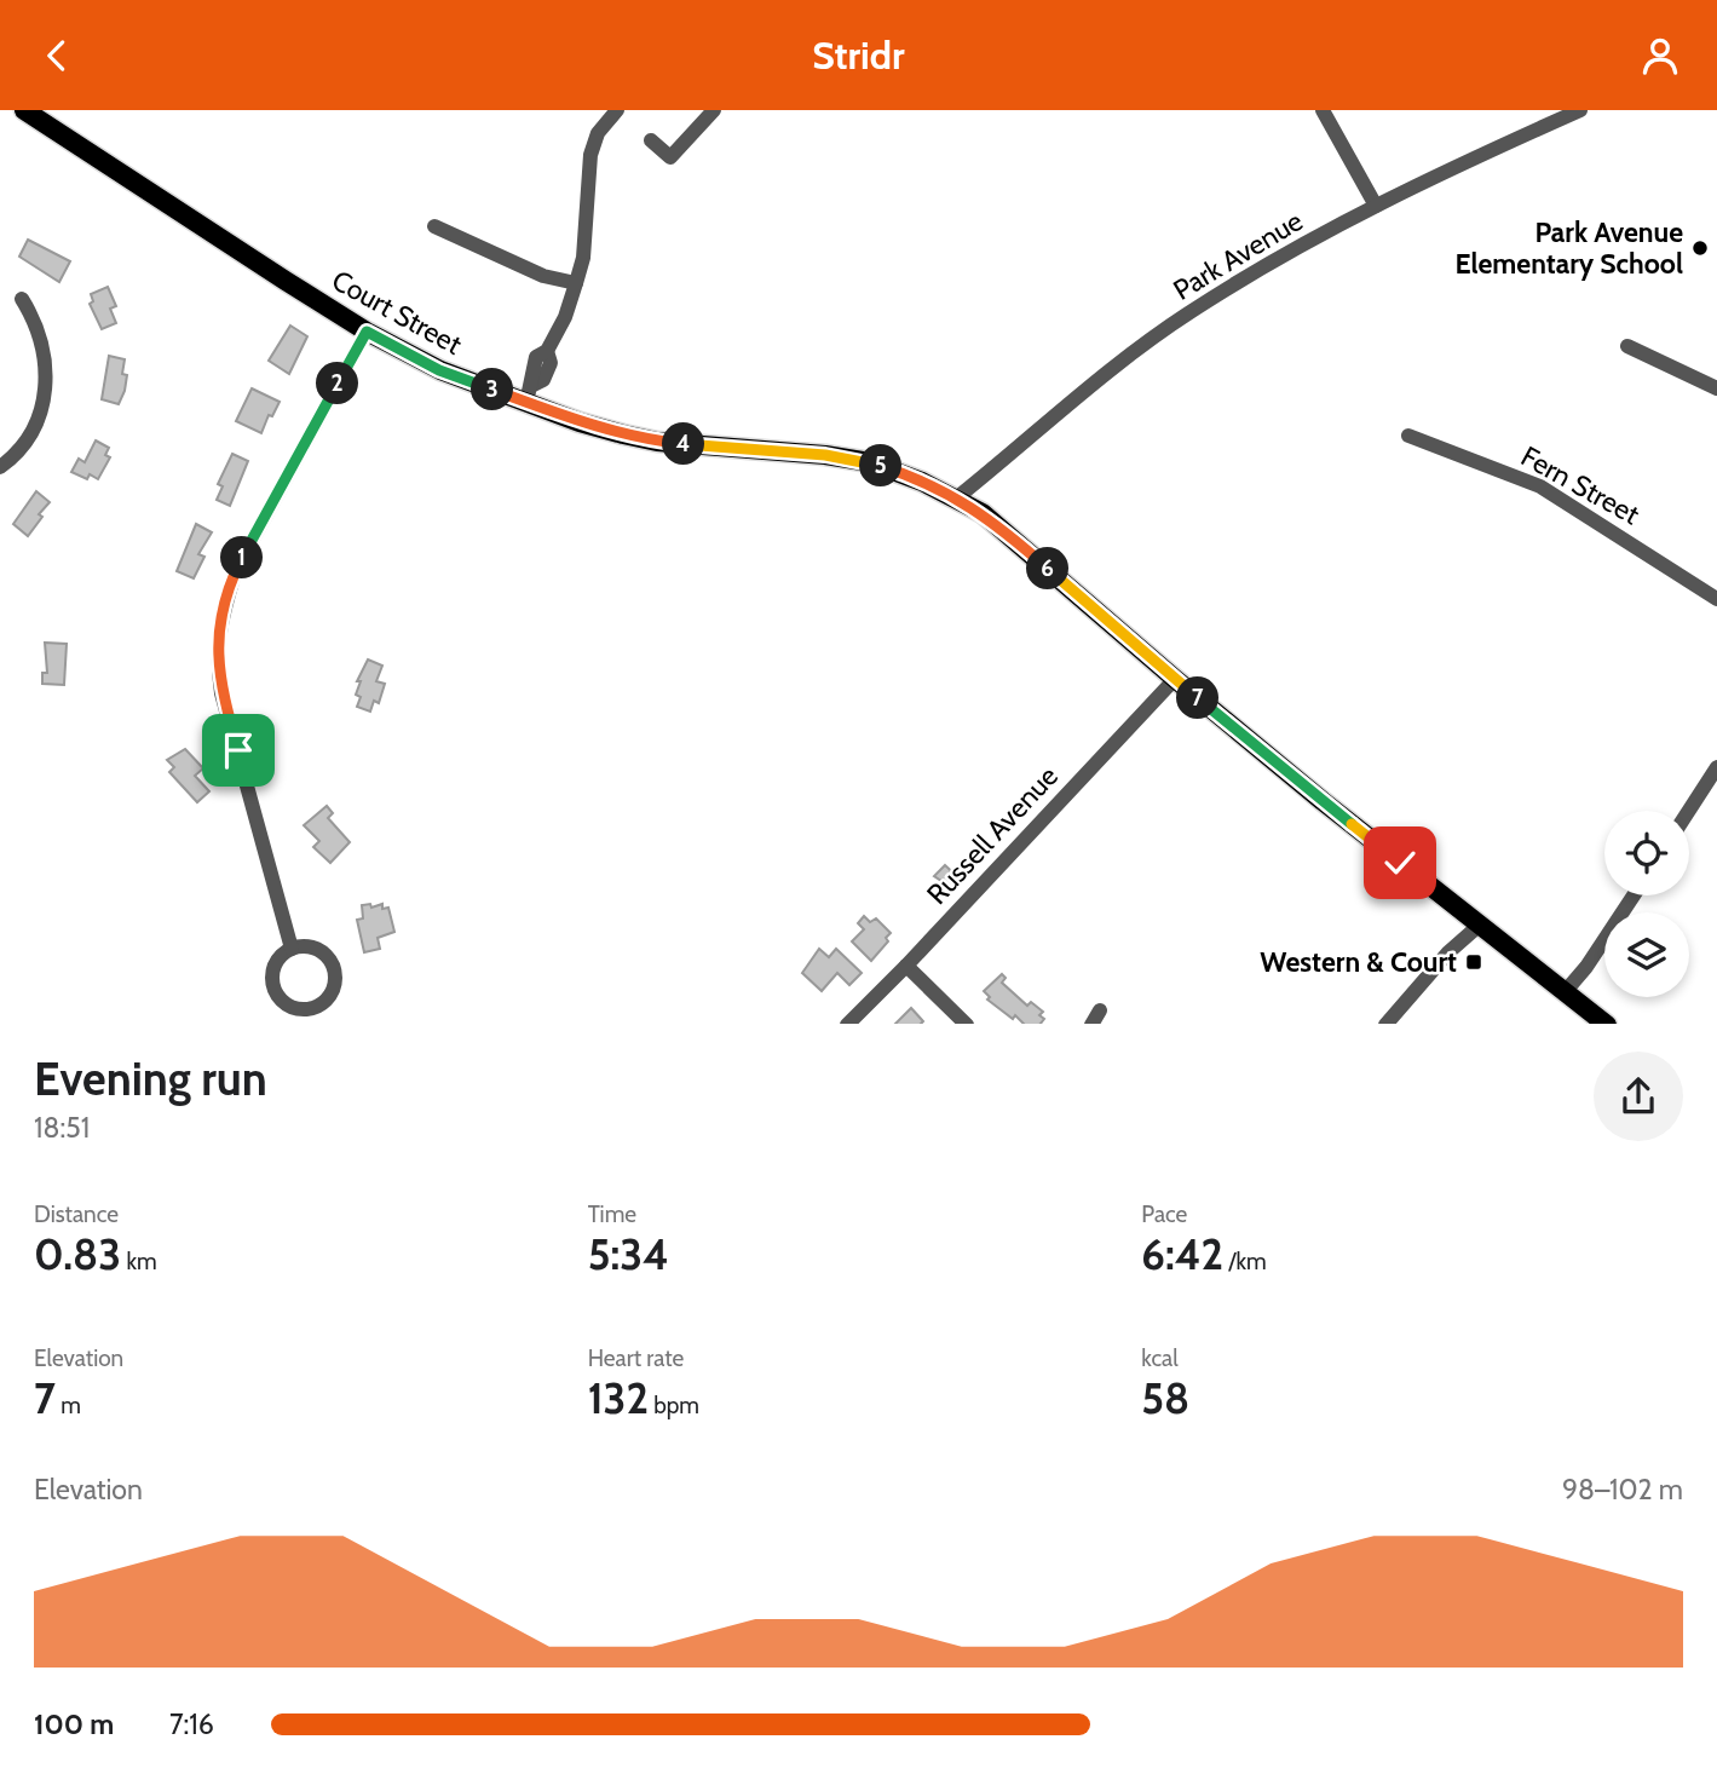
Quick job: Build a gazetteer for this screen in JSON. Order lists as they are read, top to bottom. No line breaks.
{"streets":{"main road":["Court Street"],"street":["Park Avenue","Fern Street","Russell Avenue"]},"crossings":[["Park Avenue","Court Street"],["Court Street","Russell Avenue"]],"places":{"other":["Park Avenue Elementary School"],"transit":["Western & Court"]},"page":{"header":"Stridr","pins":["2","3","4","5","1","6","7"],"heading":["Evening run","18:51"],"stats":[["Distance","0.83 km"],["Time","5:34"],["Pace","6:42 /km"],["Elevation","7 m"],["Heart rate","132 bpm"],["kcal","58"]],"chart":["Elevation","98–102 m"],"list":[{"name":"100 m","note":"7:16"}]}}
